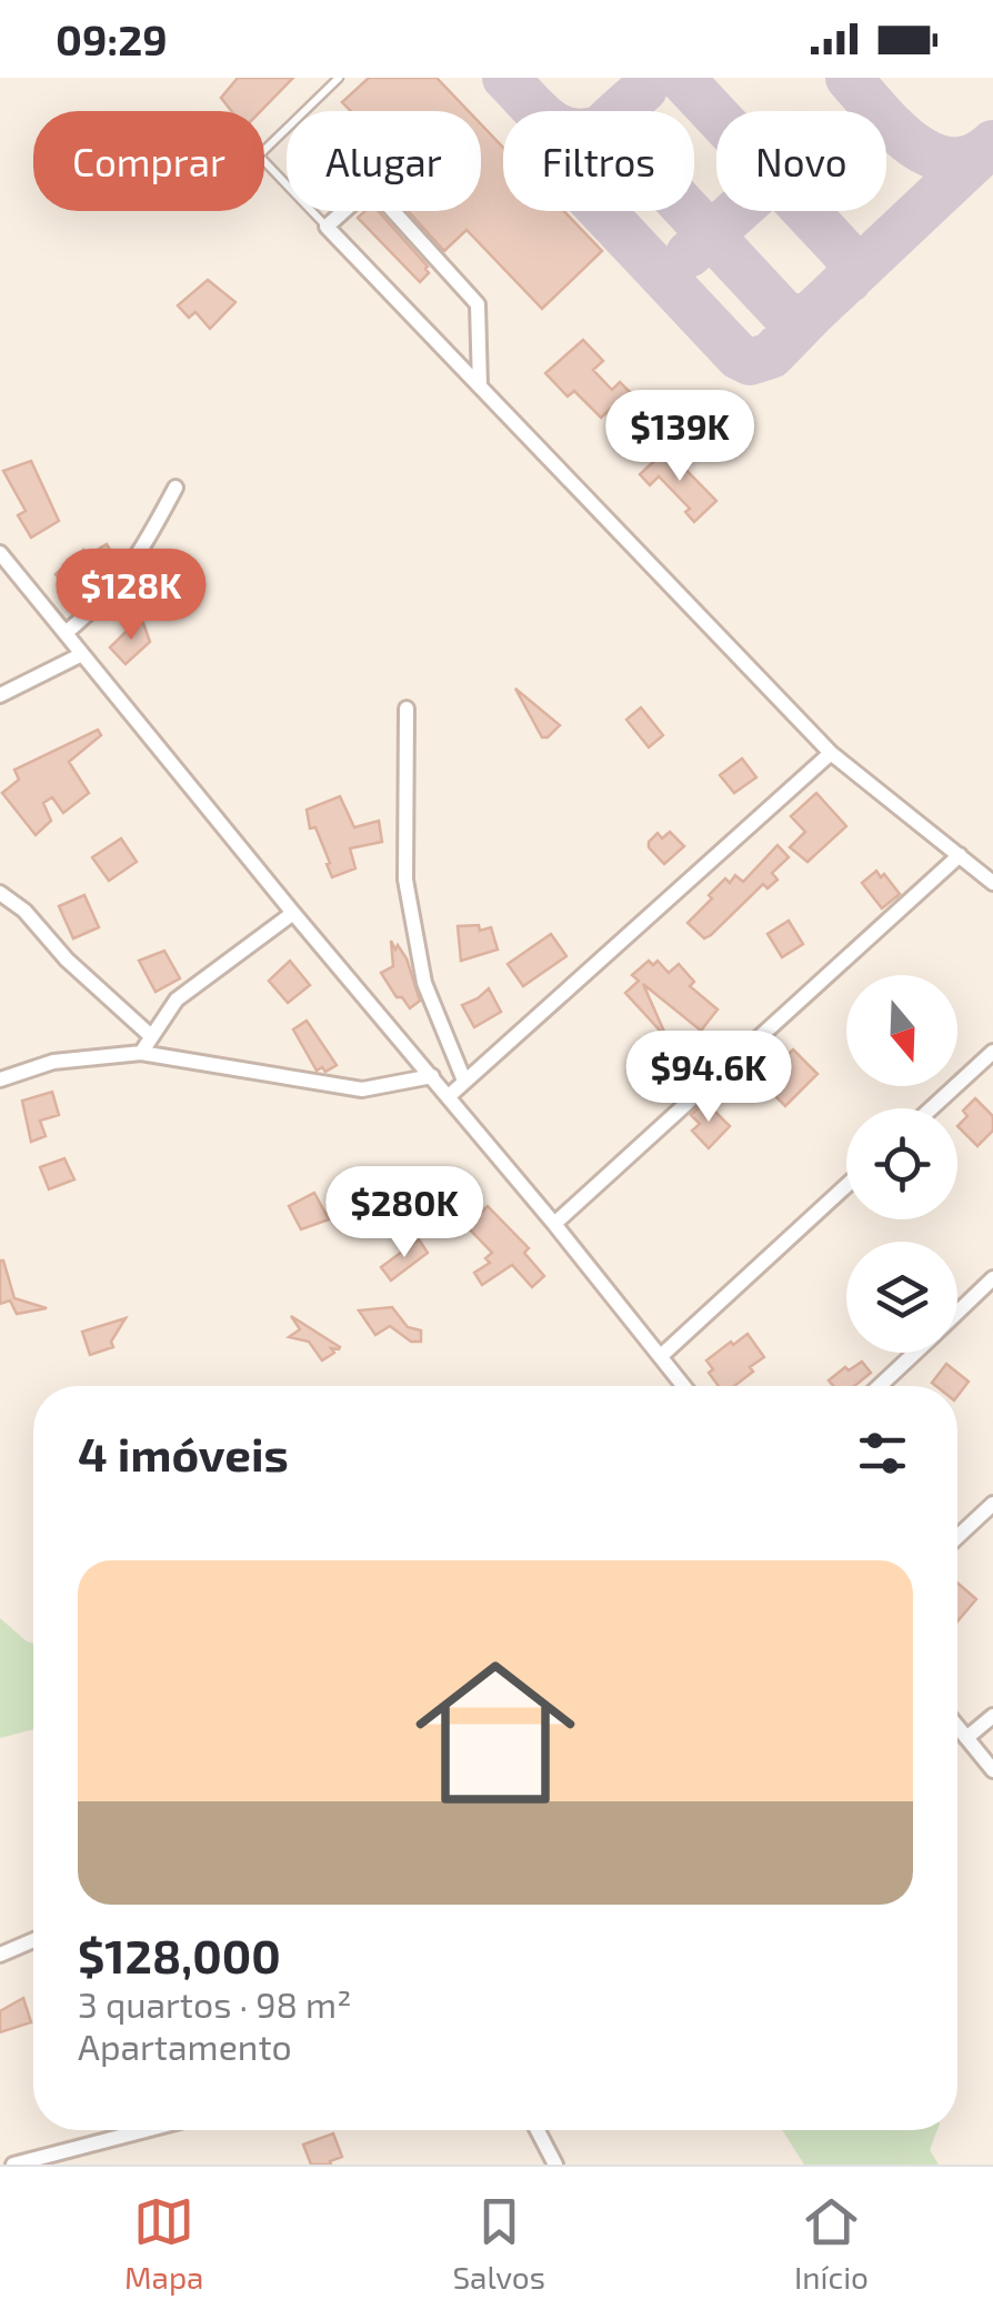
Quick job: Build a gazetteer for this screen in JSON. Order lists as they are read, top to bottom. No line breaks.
{"north":"bottom","page":{"status":"09:29","chip":["Comprar","Alugar","Filtros","Novo"],"price":["$139K","$128K","$94.6K","$280K"],"heading":"4 imóveis","list":[{"name":"$128,000","note":"3 quartos · 98 m² · Apartamento"}],"tabs":["Mapa","Salvos","Início"]}}
